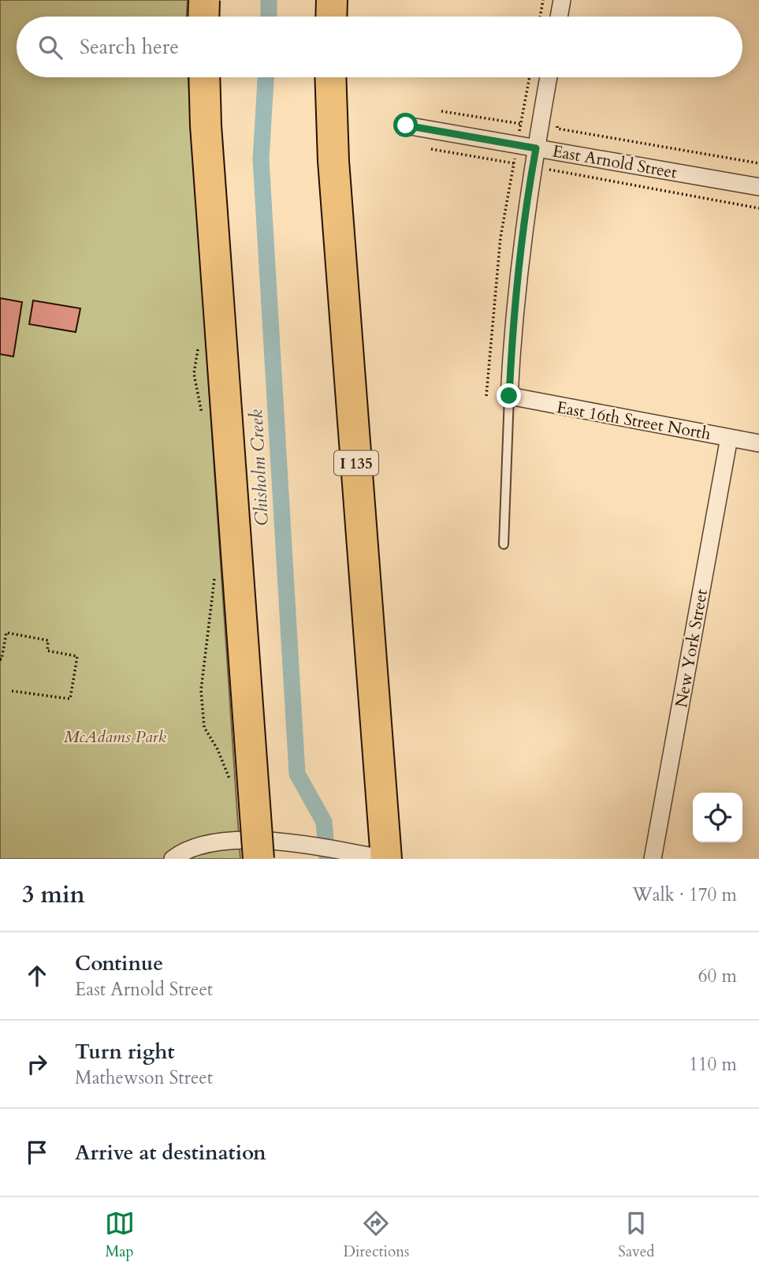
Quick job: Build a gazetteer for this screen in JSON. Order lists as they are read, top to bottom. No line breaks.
{"streets":{"highway":["I 135"],"street":["East Arnold Street","East 16th Street North","New York Street"]},"crossings":[["East 16th Street North","New York Street"]],"water":["Chisholm Creek"],"parks":["McAdams Park"],"page":{"search":"Search here","heading":["3 min","Walk · 170 m"],"list":[["Continue","East Arnold Street","60 m"],["Turn right","Mathewson Street","110 m"],"Arrive at destination"],"nav":["Map","Directions","Saved"]}}
